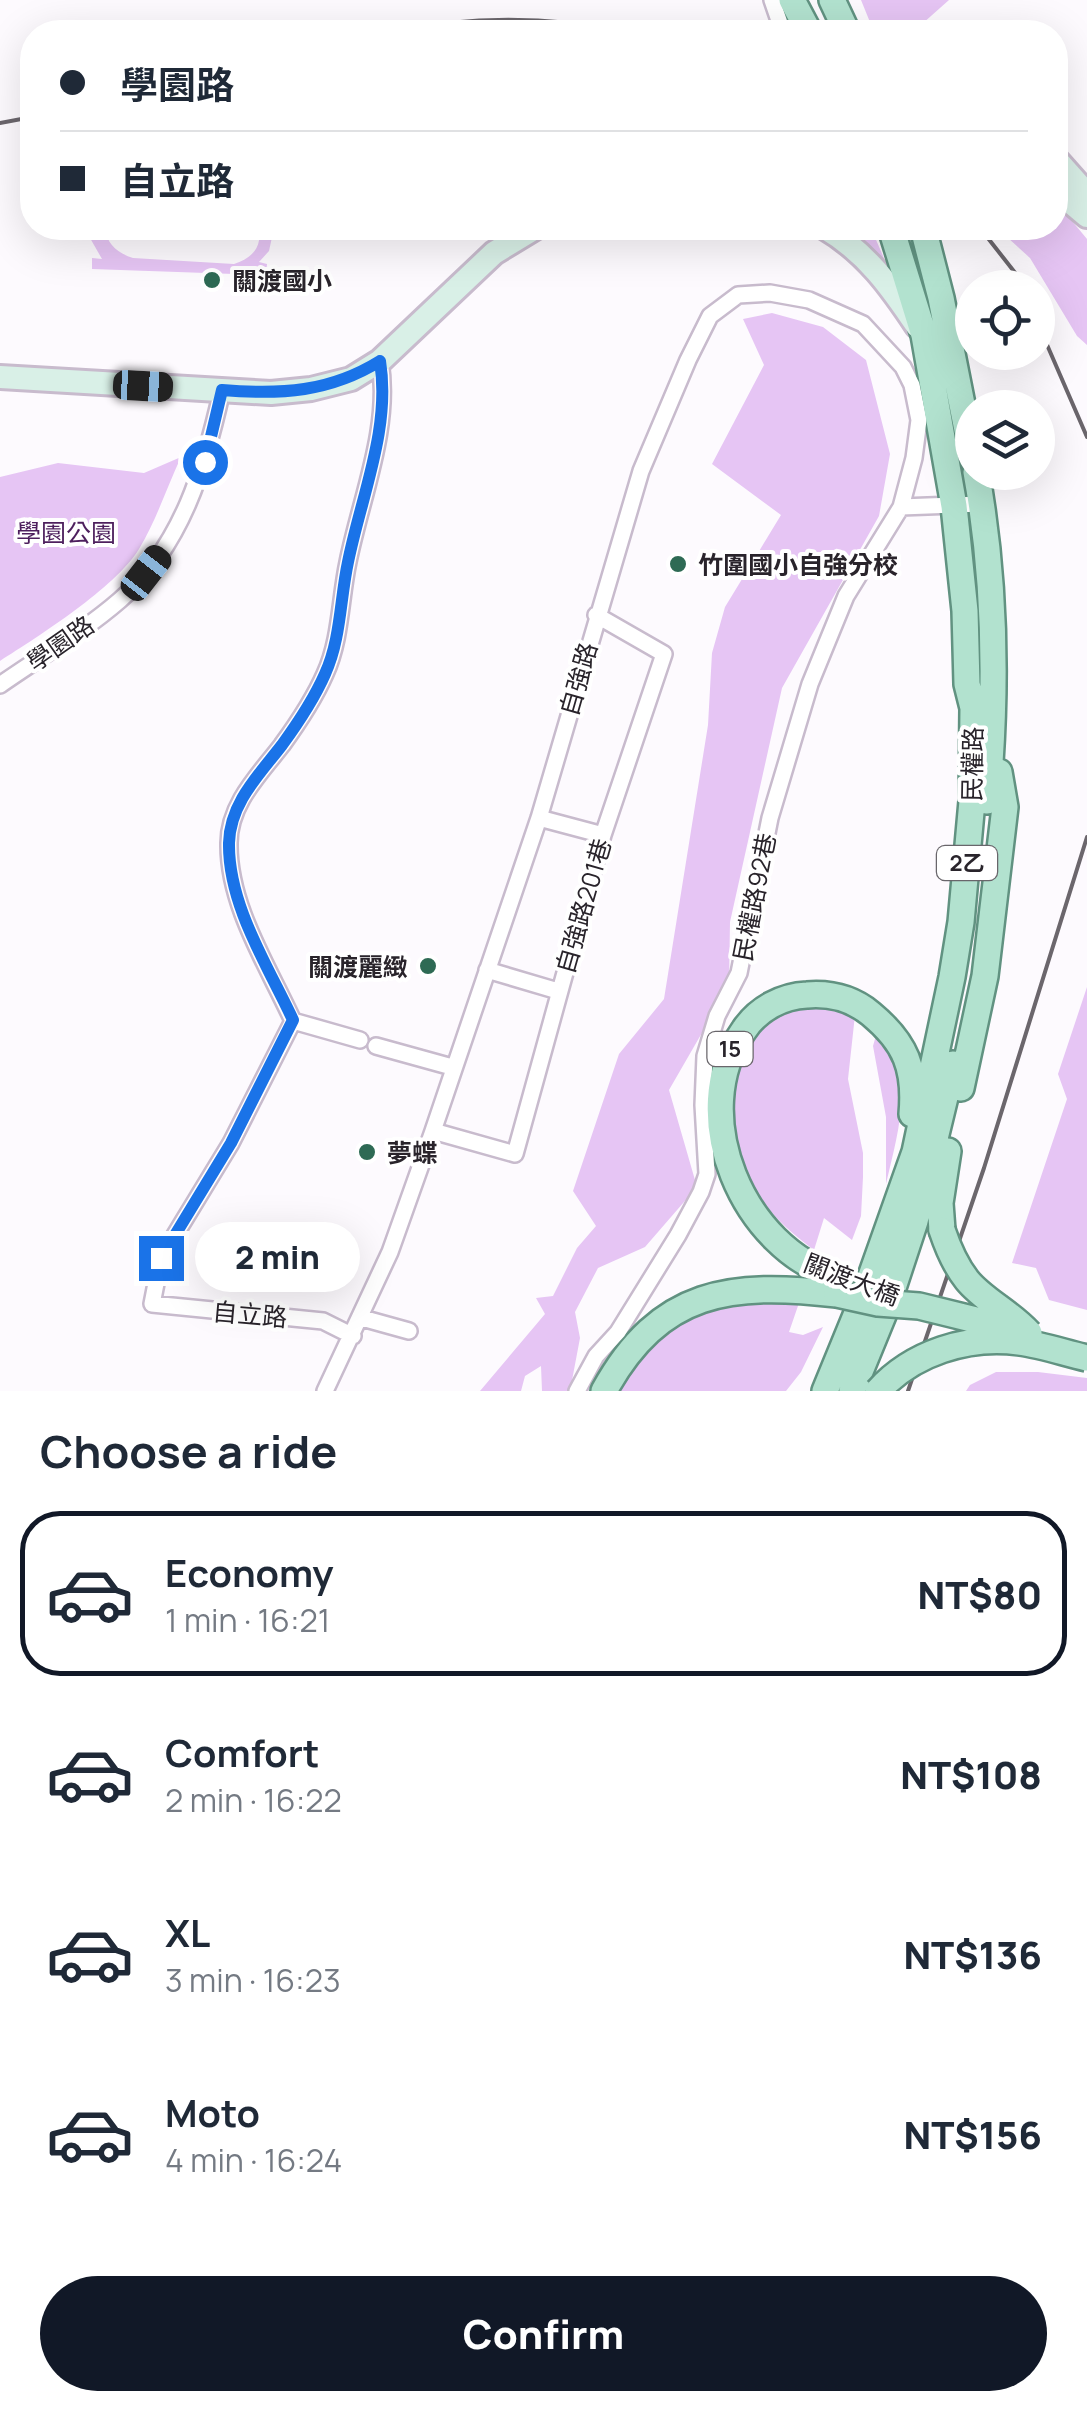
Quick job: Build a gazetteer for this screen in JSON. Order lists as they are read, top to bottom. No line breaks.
{"streets":{"main road":["民權路","2乙","15","關渡大橋"],"street":["學園路","自強路","民權路92巷","自強路201巷","自立路"]},"crossings":[["自強路","民權路92巷"],["自強路","自強路201巷"],["自強路","自立路"],["民權路","關渡大橋"]],"parks":["學園公園"],"places":["關渡國小","竹圍國小自強分校","關渡麗緻","夢蝶"],"page":{"banner":["學園路","自立路"],"bubble":"2 min","heading":"Choose a ride","list":[{"name":"Economy","note":"1 min · 16:21","value":"NT$80"},{"name":"Comfort","note":"2 min · 16:22","value":"NT$108"},{"name":"XL","note":"3 min · 16:23","value":"NT$136"},{"name":"Moto","note":"4 min · 16:24","value":"NT$156"}],"buttons":"Confirm"}}
